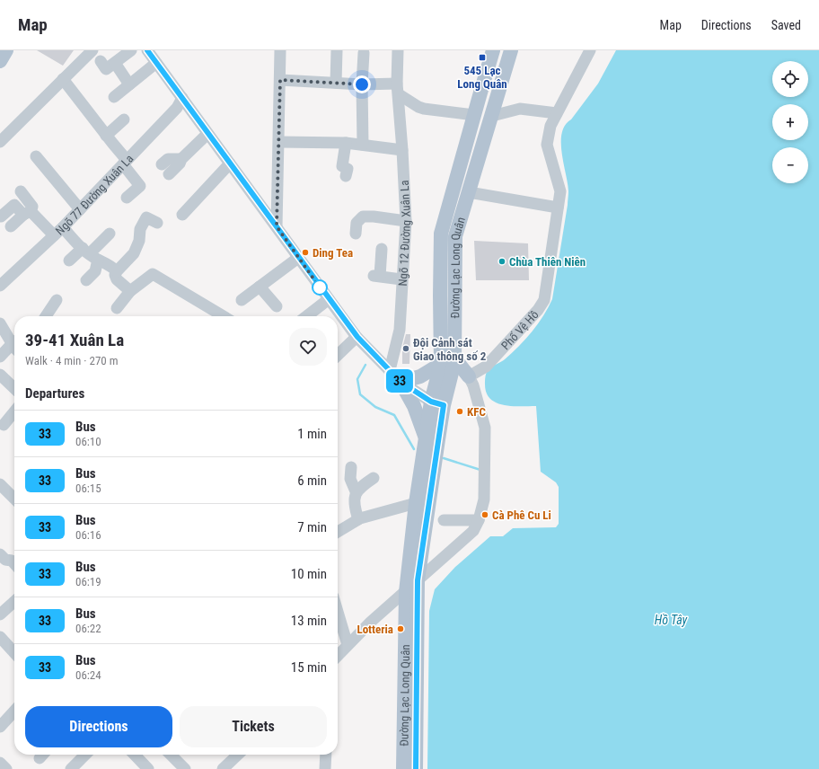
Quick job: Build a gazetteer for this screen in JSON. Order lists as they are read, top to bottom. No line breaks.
{"streets":{"main road":["Đường Lạc Long Quân"],"street":["Ngõ 77 Đường Xuân La","Ngõ 12 Đường Xuân La","Phố Vệ Hồ"]},"water":["Hồ Tây"],"places":{"transit":["545 Lạc Long Quân"],"other":["Ding Tea","Chùa Thiên Niên","Đội Cảnh sát Giao thông số 2","KFC","Cà Phê Cu Li","Lotteria"]},"lines":["bus line 33"],"page":{"header":"Map","nav":["Map","Directions","Saved"],"on_map":"33","map_buttons":["+","−"],"heading":[["39-41 Xuân La","Walk · 4 min · 270 m"],"Departures"],"list":[{"mark":"33","name":"Bus","note":"06:10","value":"1 min"},{"mark":"33","name":"Bus","note":"06:15","value":"6 min"},{"mark":"33","name":"Bus","note":"06:16","value":"7 min"},{"mark":"33","name":"Bus","note":"06:19","value":"10 min"},{"mark":"33","name":"Bus","note":"06:22","value":"13 min"},{"mark":"33","name":"Bus","note":"06:24","value":"15 min"}],"buttons":["Directions","Tickets"]}}
